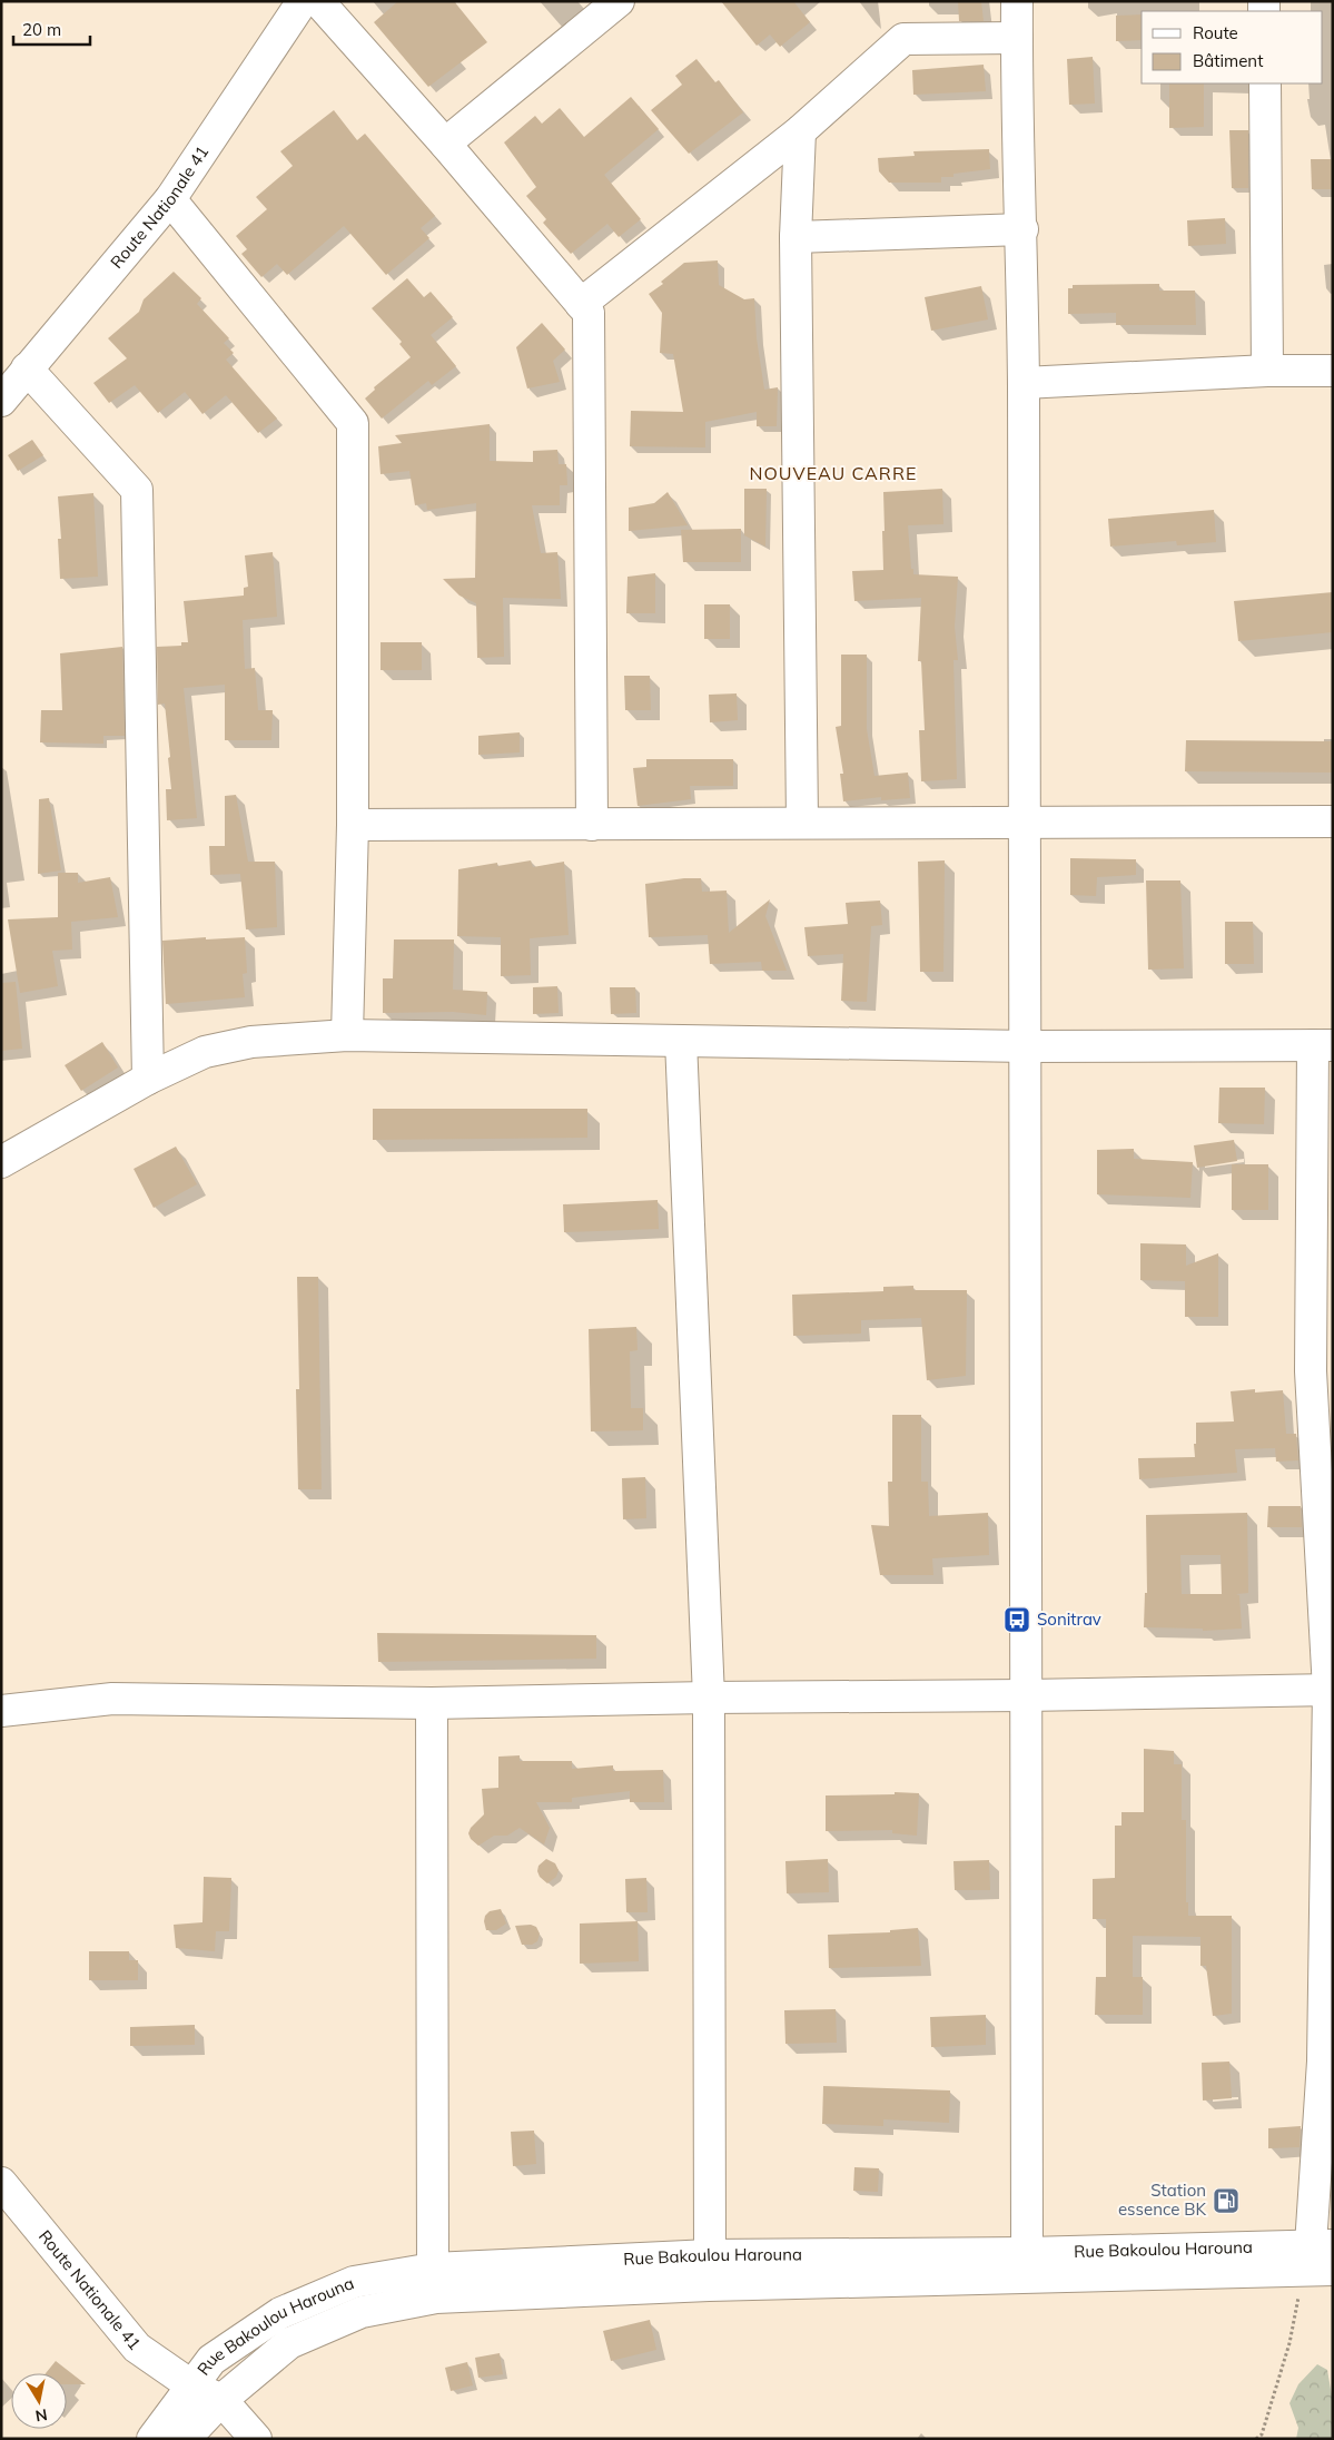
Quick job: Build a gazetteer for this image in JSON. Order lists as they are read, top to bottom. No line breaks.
{"streets":{"main road":["Route Nationale 41","Rue Bakoulou Harouna"]},"crossings":[["Route Nationale 41","Rue Bakoulou Harouna"]],"districts":["NOUVEAU CARRE"],"places":{"bus stop":["Sonitrav"],"fuel station":["Station essence BK"]},"legend":["Route","Bâtiment"],"scale_bar":"20 m","north":"bottom"}
